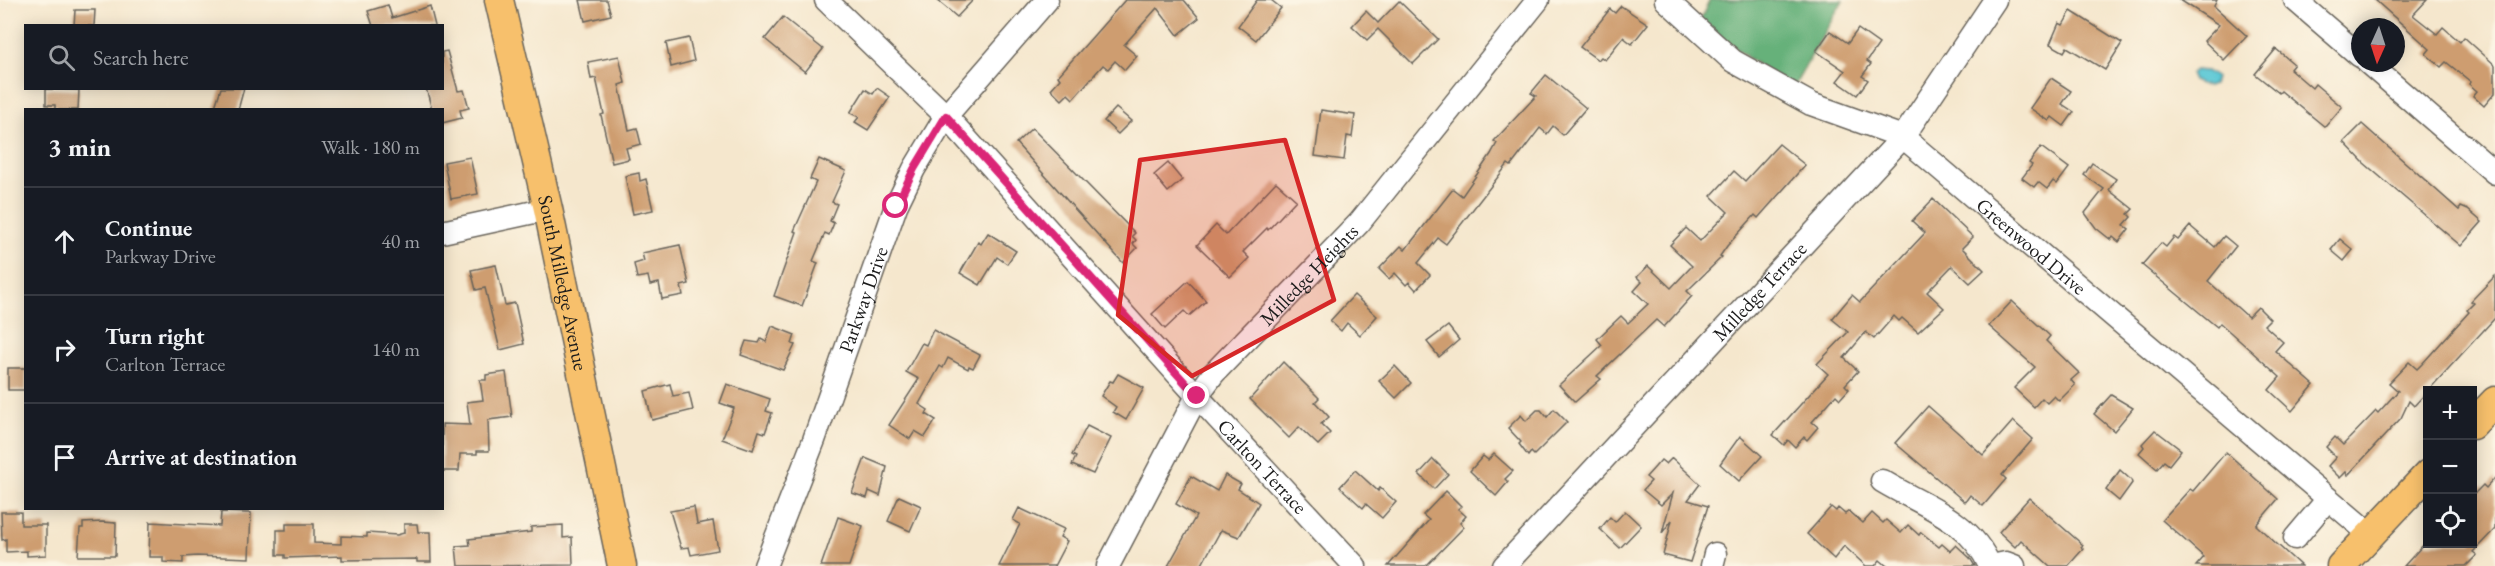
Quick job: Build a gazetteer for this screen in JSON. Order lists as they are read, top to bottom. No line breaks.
{"streets":{"main road":["South Milledge Avenue"],"street":["Greenwood Drive","Milledge Heights","Milledge Terrace","Parkway Drive","Carlton Terrace"]},"crossings":[["Greenwood Drive","Milledge Terrace"],["Milledge Heights","Carlton Terrace"],["Parkway Drive","Carlton Terrace"]],"north":"bottom","page":{"search":"Search here","heading":["3 min","Walk · 180 m"],"list":[["Continue","Parkway Drive","40 m"],["Turn right","Carlton Terrace","140 m"],"Arrive at destination"],"map_buttons":["+","−"]}}
